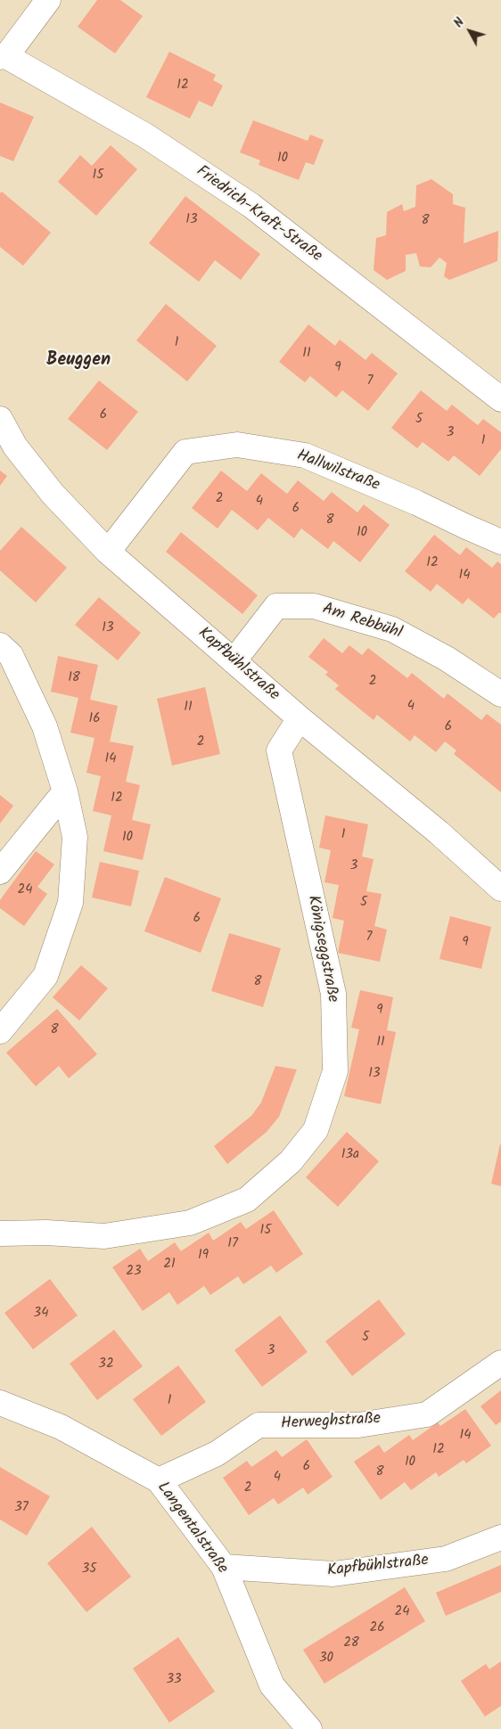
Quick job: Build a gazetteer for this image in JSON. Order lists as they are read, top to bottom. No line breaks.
{"streets":{"street":["Friedrich-Kraft-Straße","Hallwilstraße","Am Rebbühl","Kapfbühlstraße","Königseggstraße","Herweghstraße","Langentalstraße"]},"crossings":[["Hallwilstraße","Kapfbühlstraße"],["Am Rebbühl","Kapfbühlstraße"],["Kapfbühlstraße","Königseggstraße"],["Kapfbühlstraße","Langentalstraße"],["Herweghstraße","Langentalstraße"]],"districts":["Beuggen"],"house_numbers":["12","10","15","13","8","1","11","9","7","6","5","3","1","2","4","6","8","10","12","14","13","18","2","4","11","16","6","2","14","12","1","10","3","24","5","6","7","9","8","9","8","11","13","13a","15","17","19","21","23","34","5","3","32","1","14","12","10","6","8","4","2","37","35","24","26","28","30","33"],"north":"top left"}
